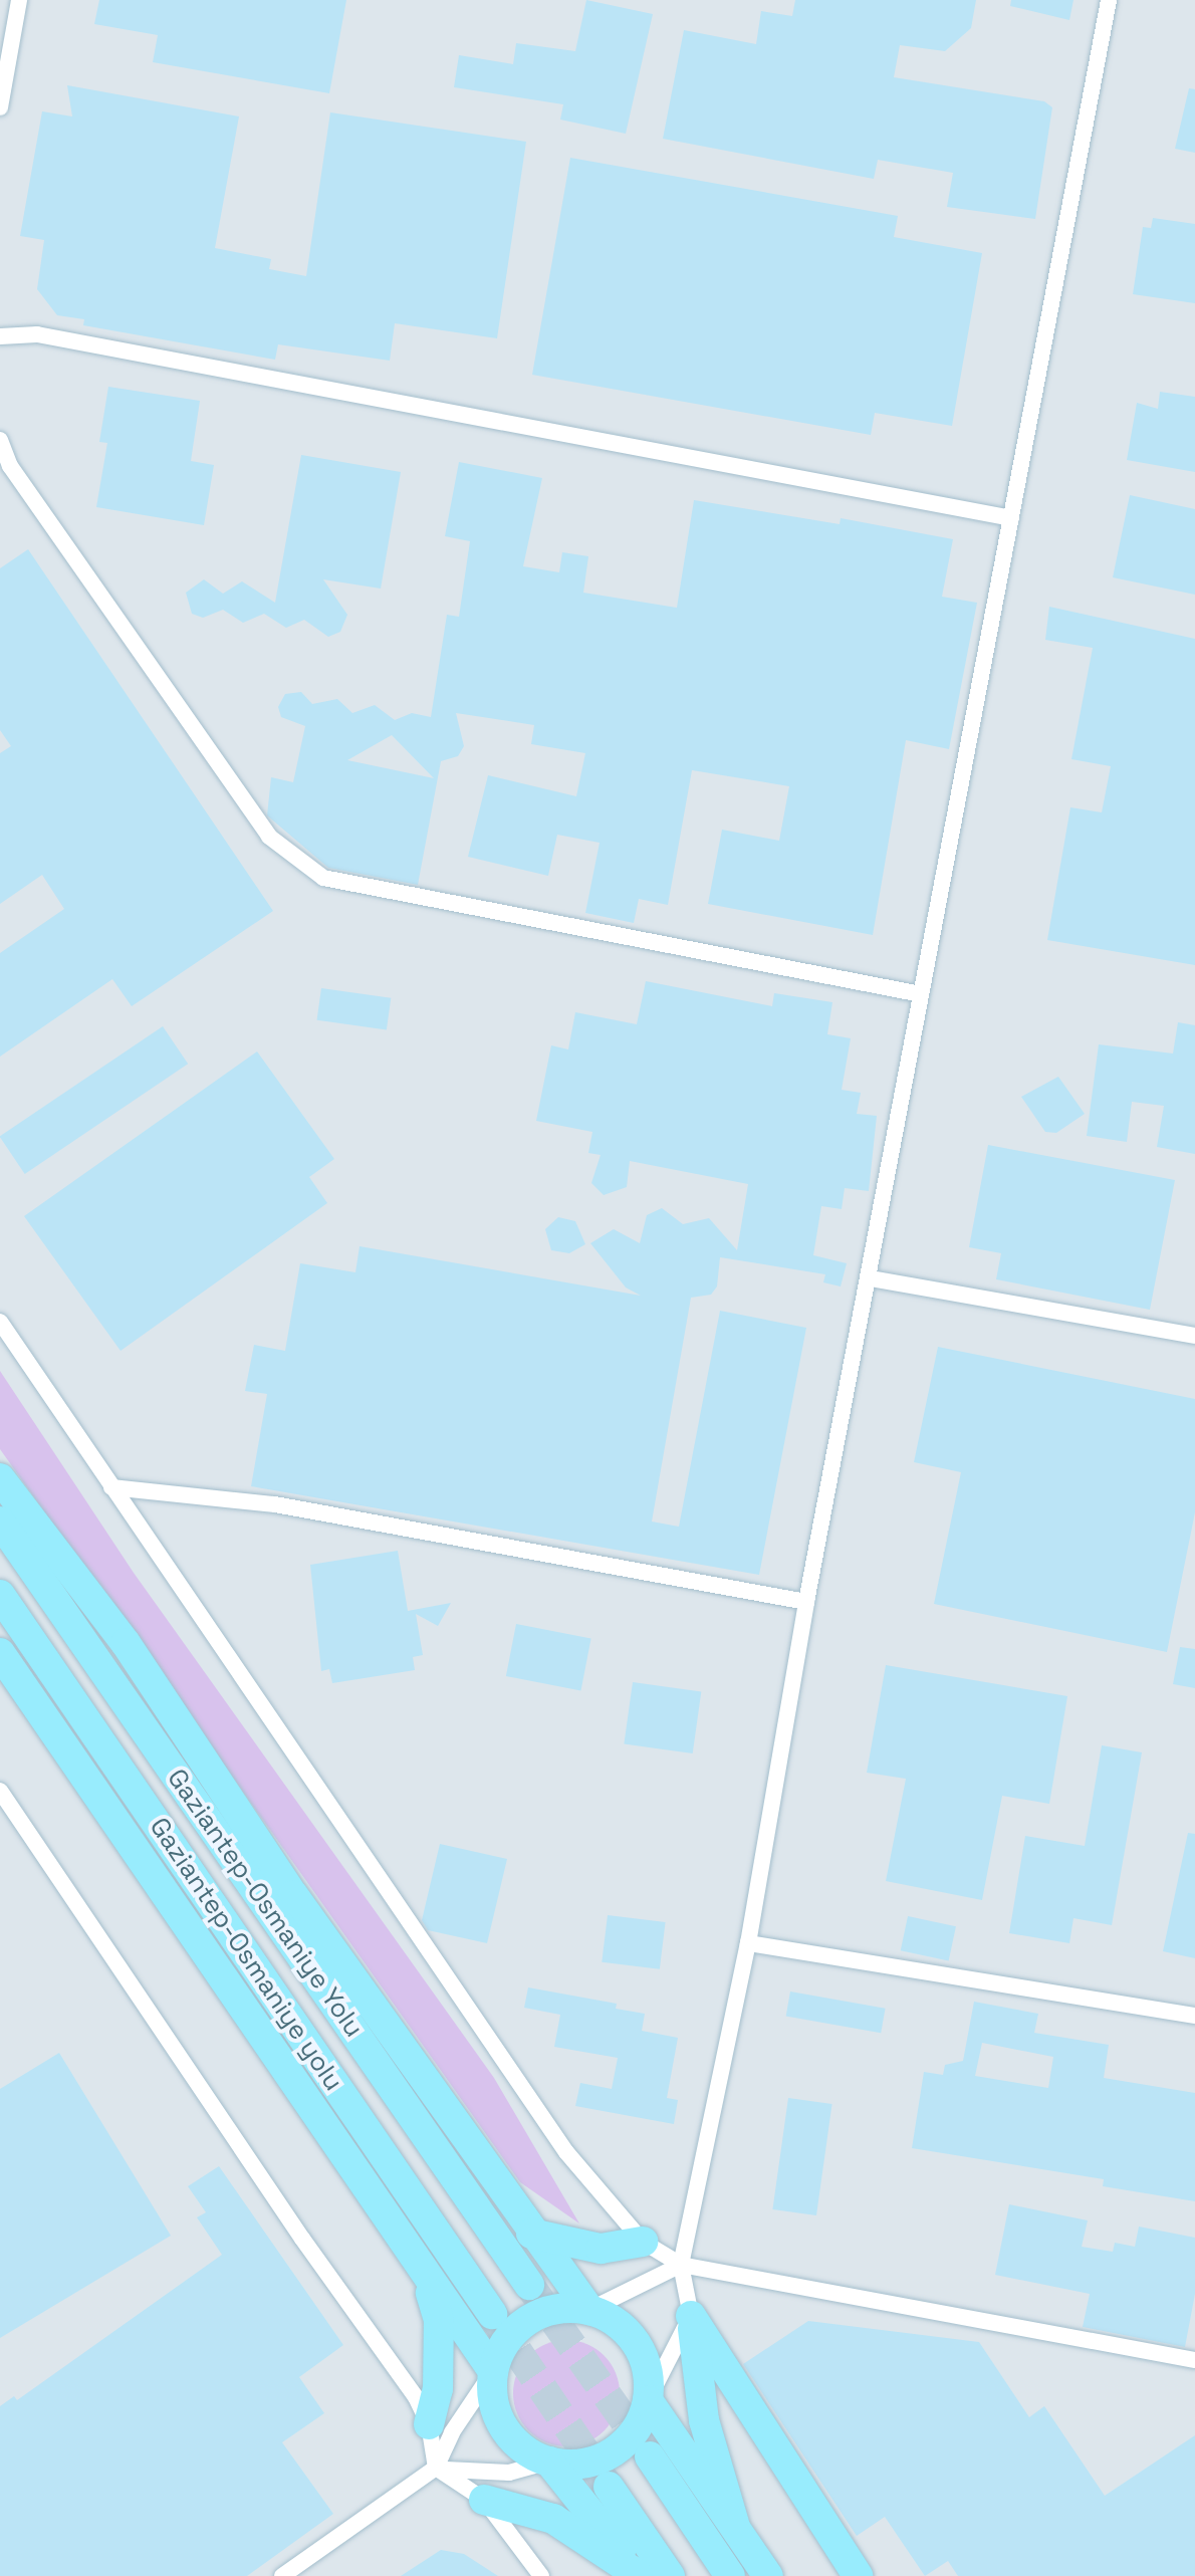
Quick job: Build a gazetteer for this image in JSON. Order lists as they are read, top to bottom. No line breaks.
{"streets":{"highway":["Gaziantep-Osmaniye Yolu","Gaziantep-Osmaniye yolu"]}}
